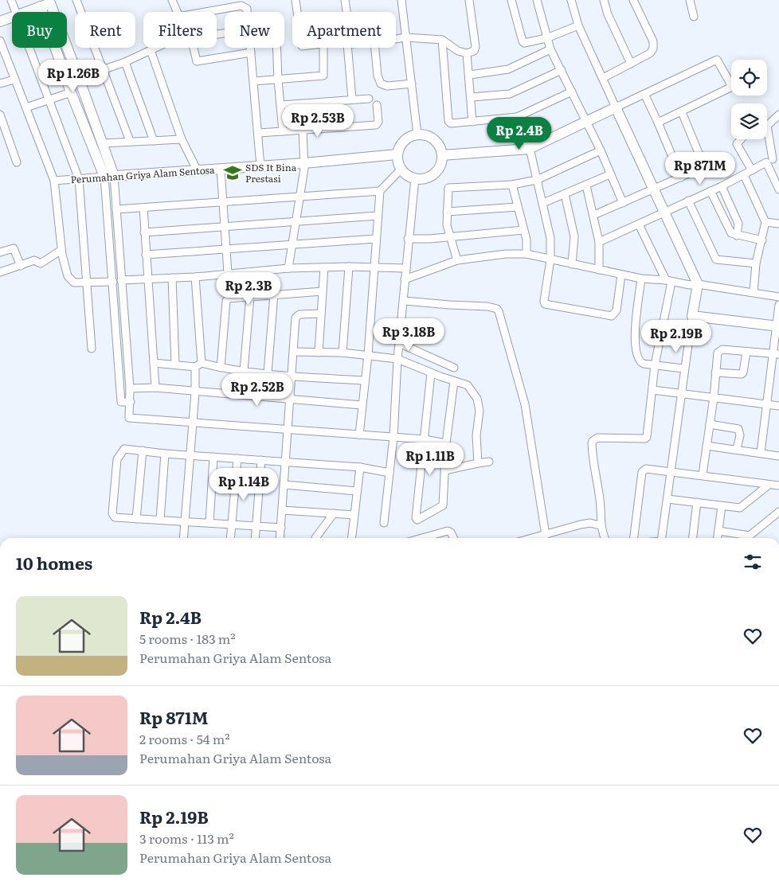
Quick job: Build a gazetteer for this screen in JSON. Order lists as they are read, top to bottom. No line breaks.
{"streets":{"street":["Perumahan Griya Alam Sentosa"]},"places":{"school or university":["SDS It Bina Prestasi"]},"page":{"chip":["Buy","Rent","Filters","New","Apartment"],"price":["Rp 1.26B","Rp 2.53B","Rp 2.4B","Rp 871M","Rp 2.3B","Rp 3.18B","Rp 2.19B","Rp 2.52B","Rp 1.11B","Rp 1.14B"],"heading":"10 homes","list":[{"name":"Rp 2.4B","note":"5 rooms · 183 m² · Perumahan Griya Alam Sentosa"},{"name":"Rp 871M","note":"2 rooms · 54 m² · Perumahan Griya Alam Sentosa"},{"name":"Rp 2.19B","note":"3 rooms · 113 m² · Perumahan Griya Alam Sentosa"}]}}
